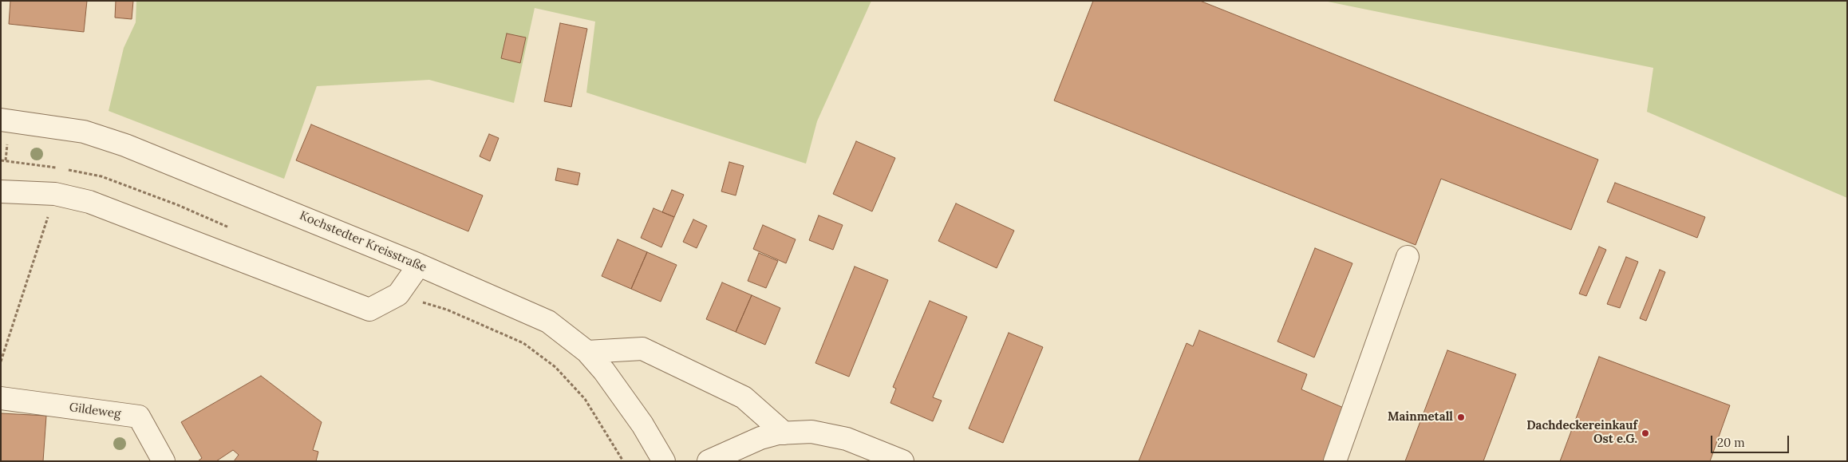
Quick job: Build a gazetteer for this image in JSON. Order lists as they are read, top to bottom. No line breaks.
{"streets":{"street":["Kochstedter Kreisstraße","Gildeweg"]},"places":["Mainmetall","Dachdeckereinkauf Ost e.G."],"scale_bar":"20 m"}
